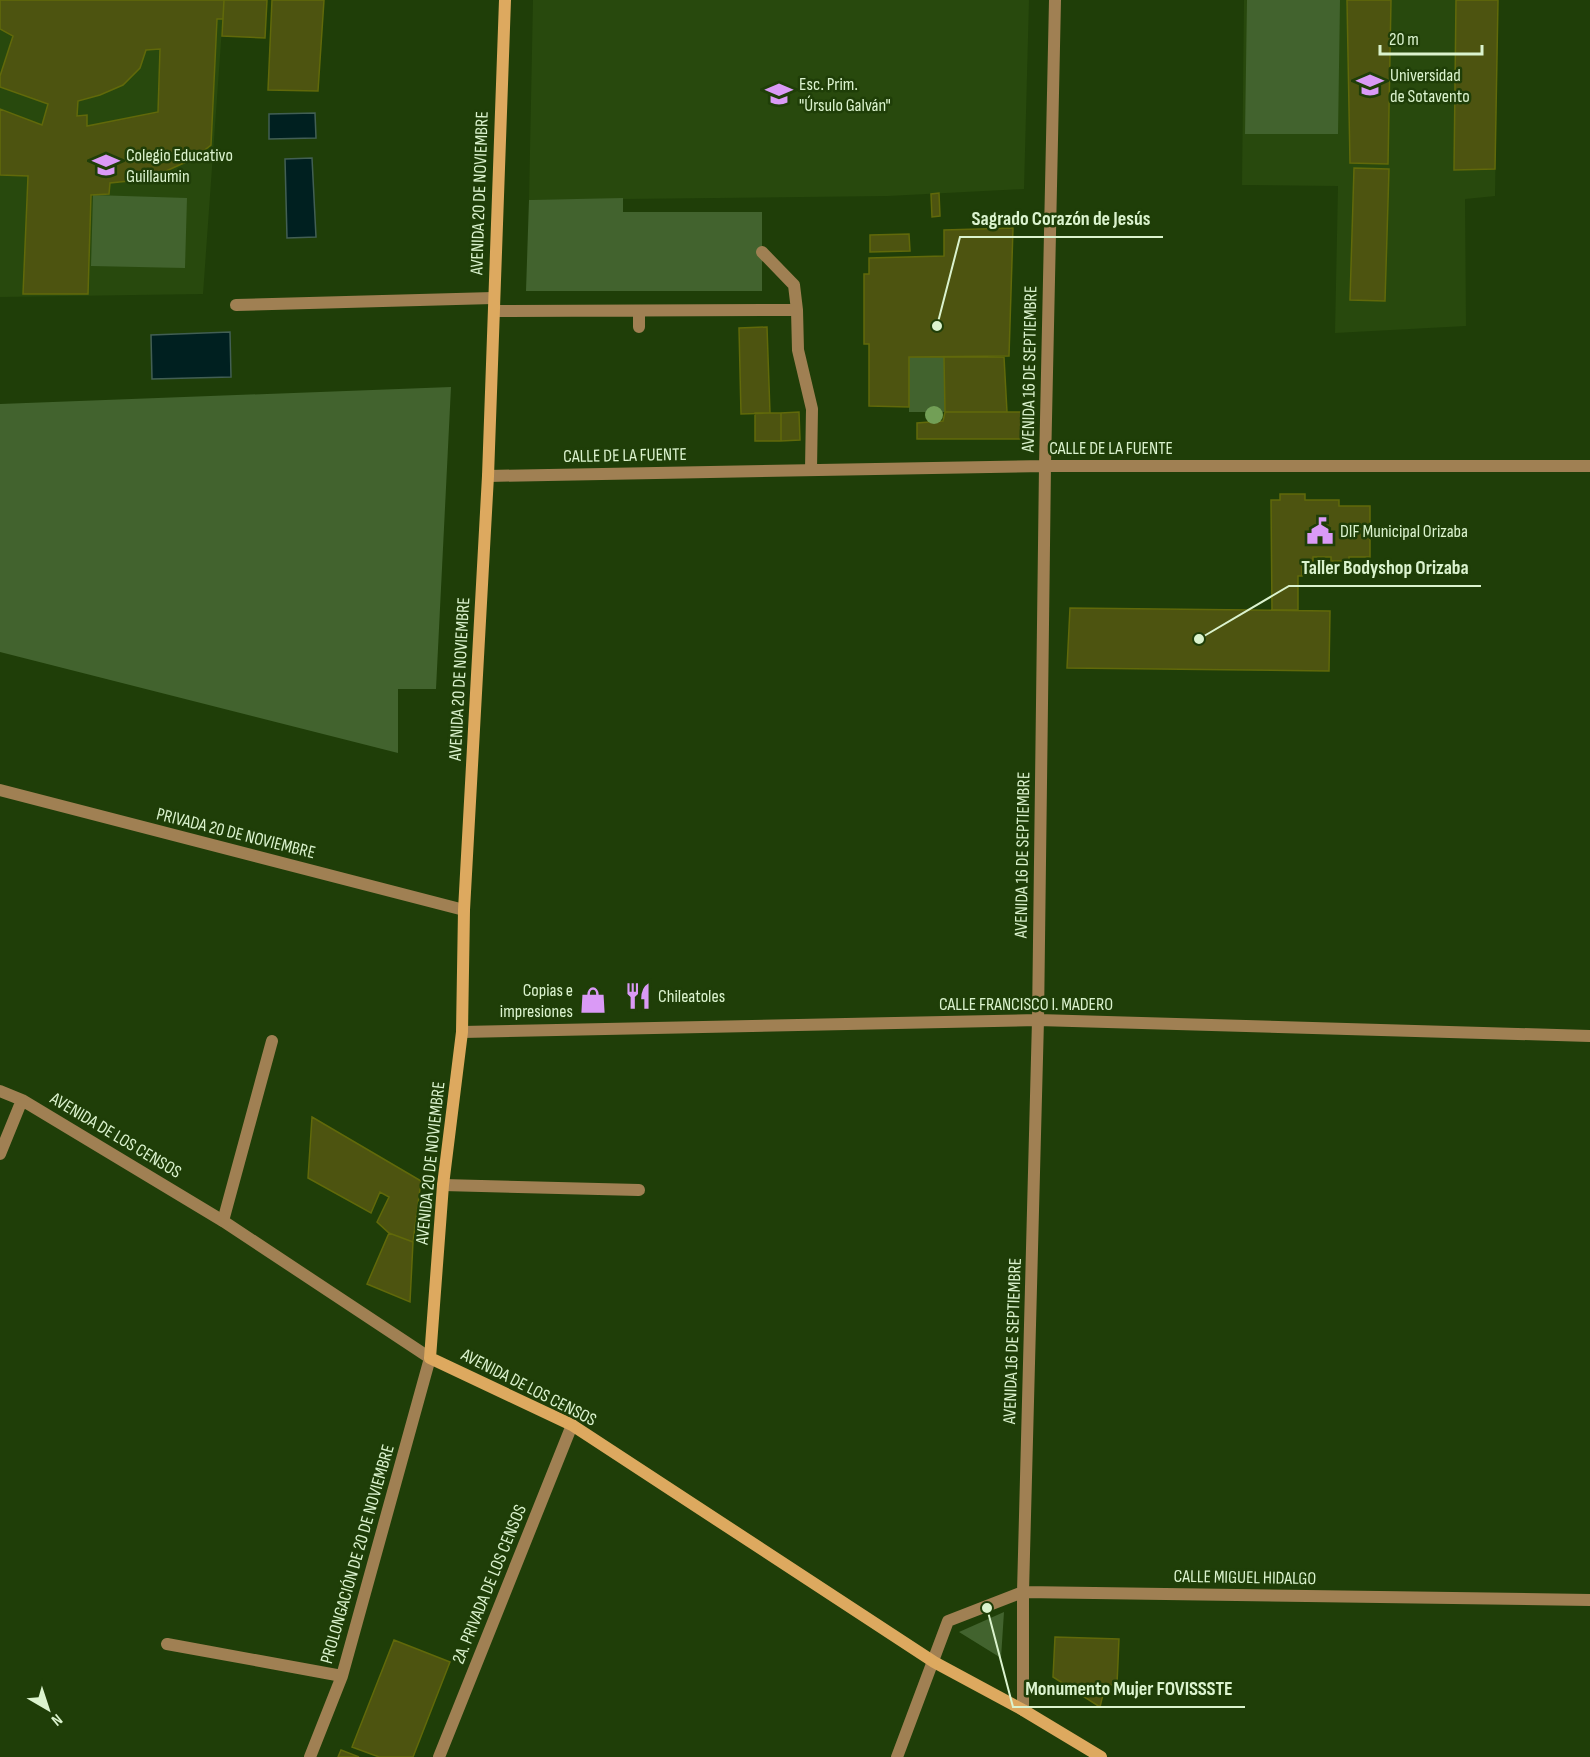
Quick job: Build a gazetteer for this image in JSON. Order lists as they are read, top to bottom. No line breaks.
{"streets":{"street":["AVENIDA 20 DE NOVIEMBRE","AVENIDA 16 DE SEPTIEMBRE","CALLE DE LA FUENTE","PRIVADA 20 DE NOVIEMBRE","CALLE FRANCISCO I. MADERO","AVENIDA DE LOS CENSOS","PROLONGACIÓN DE 20 DE NOVIEMBRE","CALLE MIGUEL HIDALGO","2A. PRIVADA DE LOS CENSOS"]},"crossings":[["AVENIDA 20 DE NOVIEMBRE","CALLE DE LA FUENTE"],["AVENIDA 20 DE NOVIEMBRE","PRIVADA 20 DE NOVIEMBRE"],["AVENIDA 20 DE NOVIEMBRE","CALLE FRANCISCO I. MADERO"],["AVENIDA 20 DE NOVIEMBRE","AVENIDA DE LOS CENSOS"],["AVENIDA 20 DE NOVIEMBRE","PROLONGACIÓN DE 20 DE NOVIEMBRE"],["AVENIDA 16 DE SEPTIEMBRE","CALLE DE LA FUENTE"],["AVENIDA 16 DE SEPTIEMBRE","CALLE FRANCISCO I. MADERO"],["AVENIDA 16 DE SEPTIEMBRE","AVENIDA DE LOS CENSOS"],["AVENIDA 16 DE SEPTIEMBRE","CALLE MIGUEL HIDALGO"],["AVENIDA DE LOS CENSOS","PROLONGACIÓN DE 20 DE NOVIEMBRE"],["AVENIDA DE LOS CENSOS","CALLE MIGUEL HIDALGO"],["AVENIDA DE LOS CENSOS","2A. PRIVADA DE LOS CENSOS"]],"places":{"school or university":["Universidad de Sotavento","Esc. Prim. \"Úrsulo Galván\"","Colegio Educativo Guillaumin"],"other":["Sagrado Corazón de Jesús","Taller Bodyshop Orizaba","Monumento Mujer FOVISSSTE"],"public building":["DIF Municipal Orizaba"],"restaurant":["Chileatoles"],"shop":["Copias e impresiones"]},"scale_bar":"20 m","north":"bottom right"}
